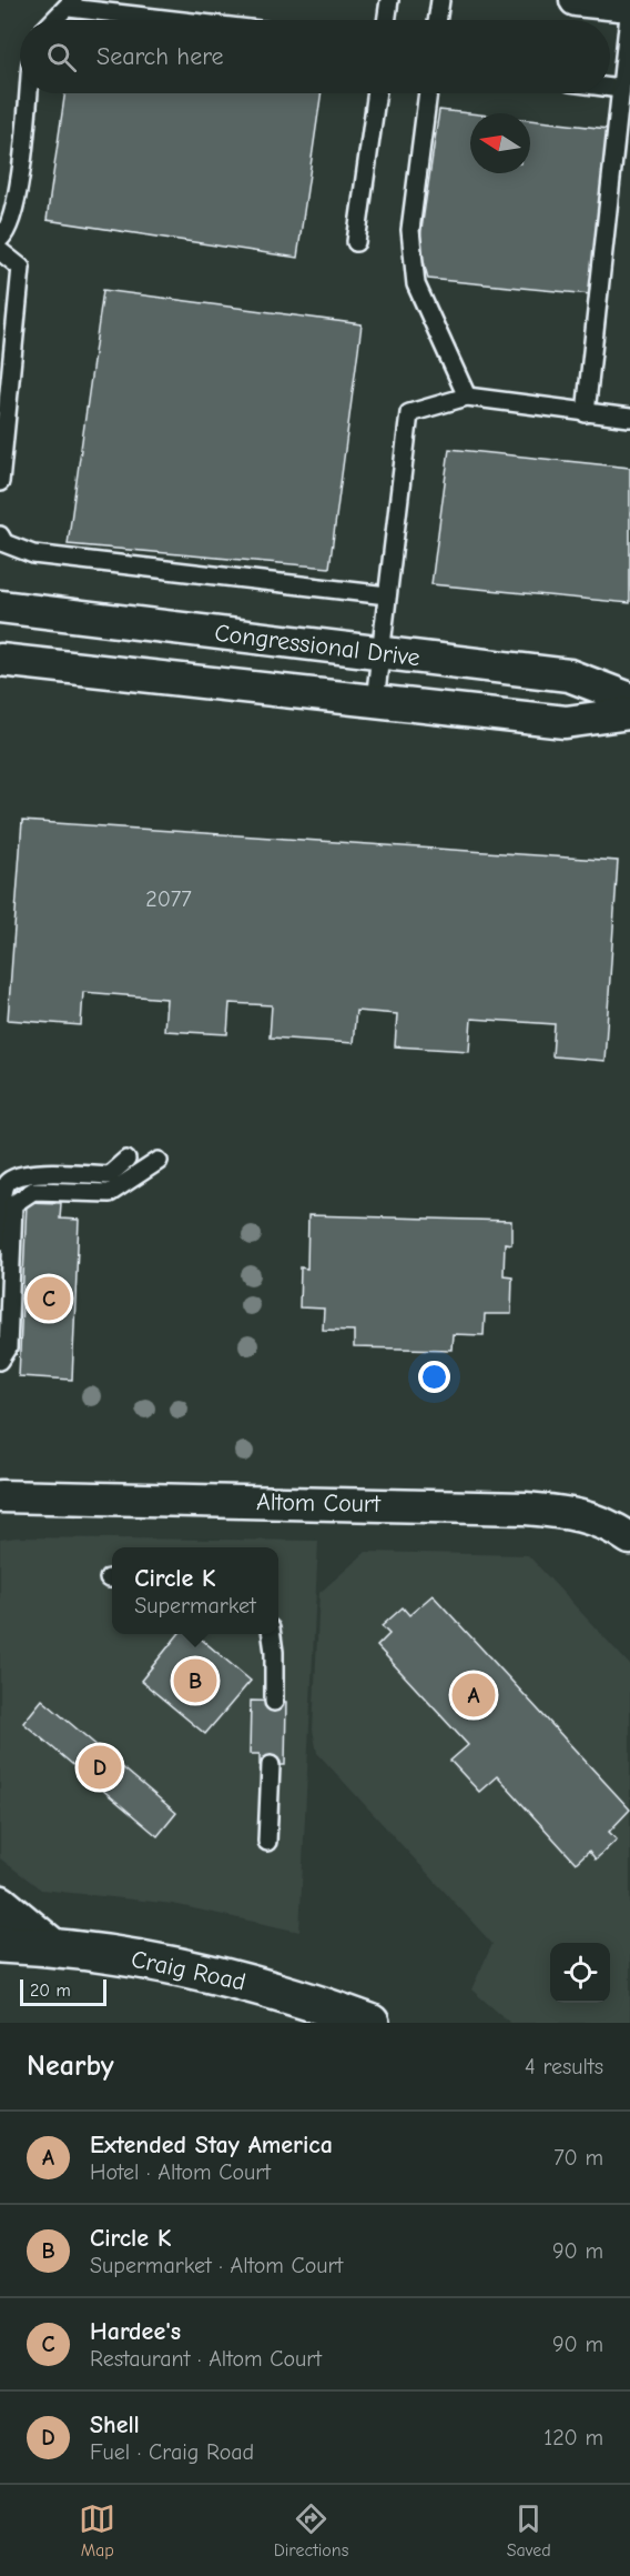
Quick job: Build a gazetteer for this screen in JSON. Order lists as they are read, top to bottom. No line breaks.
{"streets":{"main road":["Craig Road"],"street":["Congressional Drive","Altom Court"]},"house_numbers":["2077"],"scale_bar":"20 m","north":"left","page":{"search":"Search here","pins":["C","B","A","D"],"popup":["Circle K","Supermarket"],"scale":"20 m","heading":["Nearby","4 results"],"list":[{"mark":"A","name":"Extended Stay America","note":"Hotel · Altom Court","value":"70 m"},{"mark":"B","name":"Circle K","note":"Supermarket · Altom Court","value":"90 m"},{"mark":"C","name":"Hardee's","note":"Restaurant · Altom Court","value":"90 m"},{"mark":"D","name":"Shell","note":"Fuel · Craig Road","value":"120 m"}],"nav":["Map","Directions","Saved"]}}
